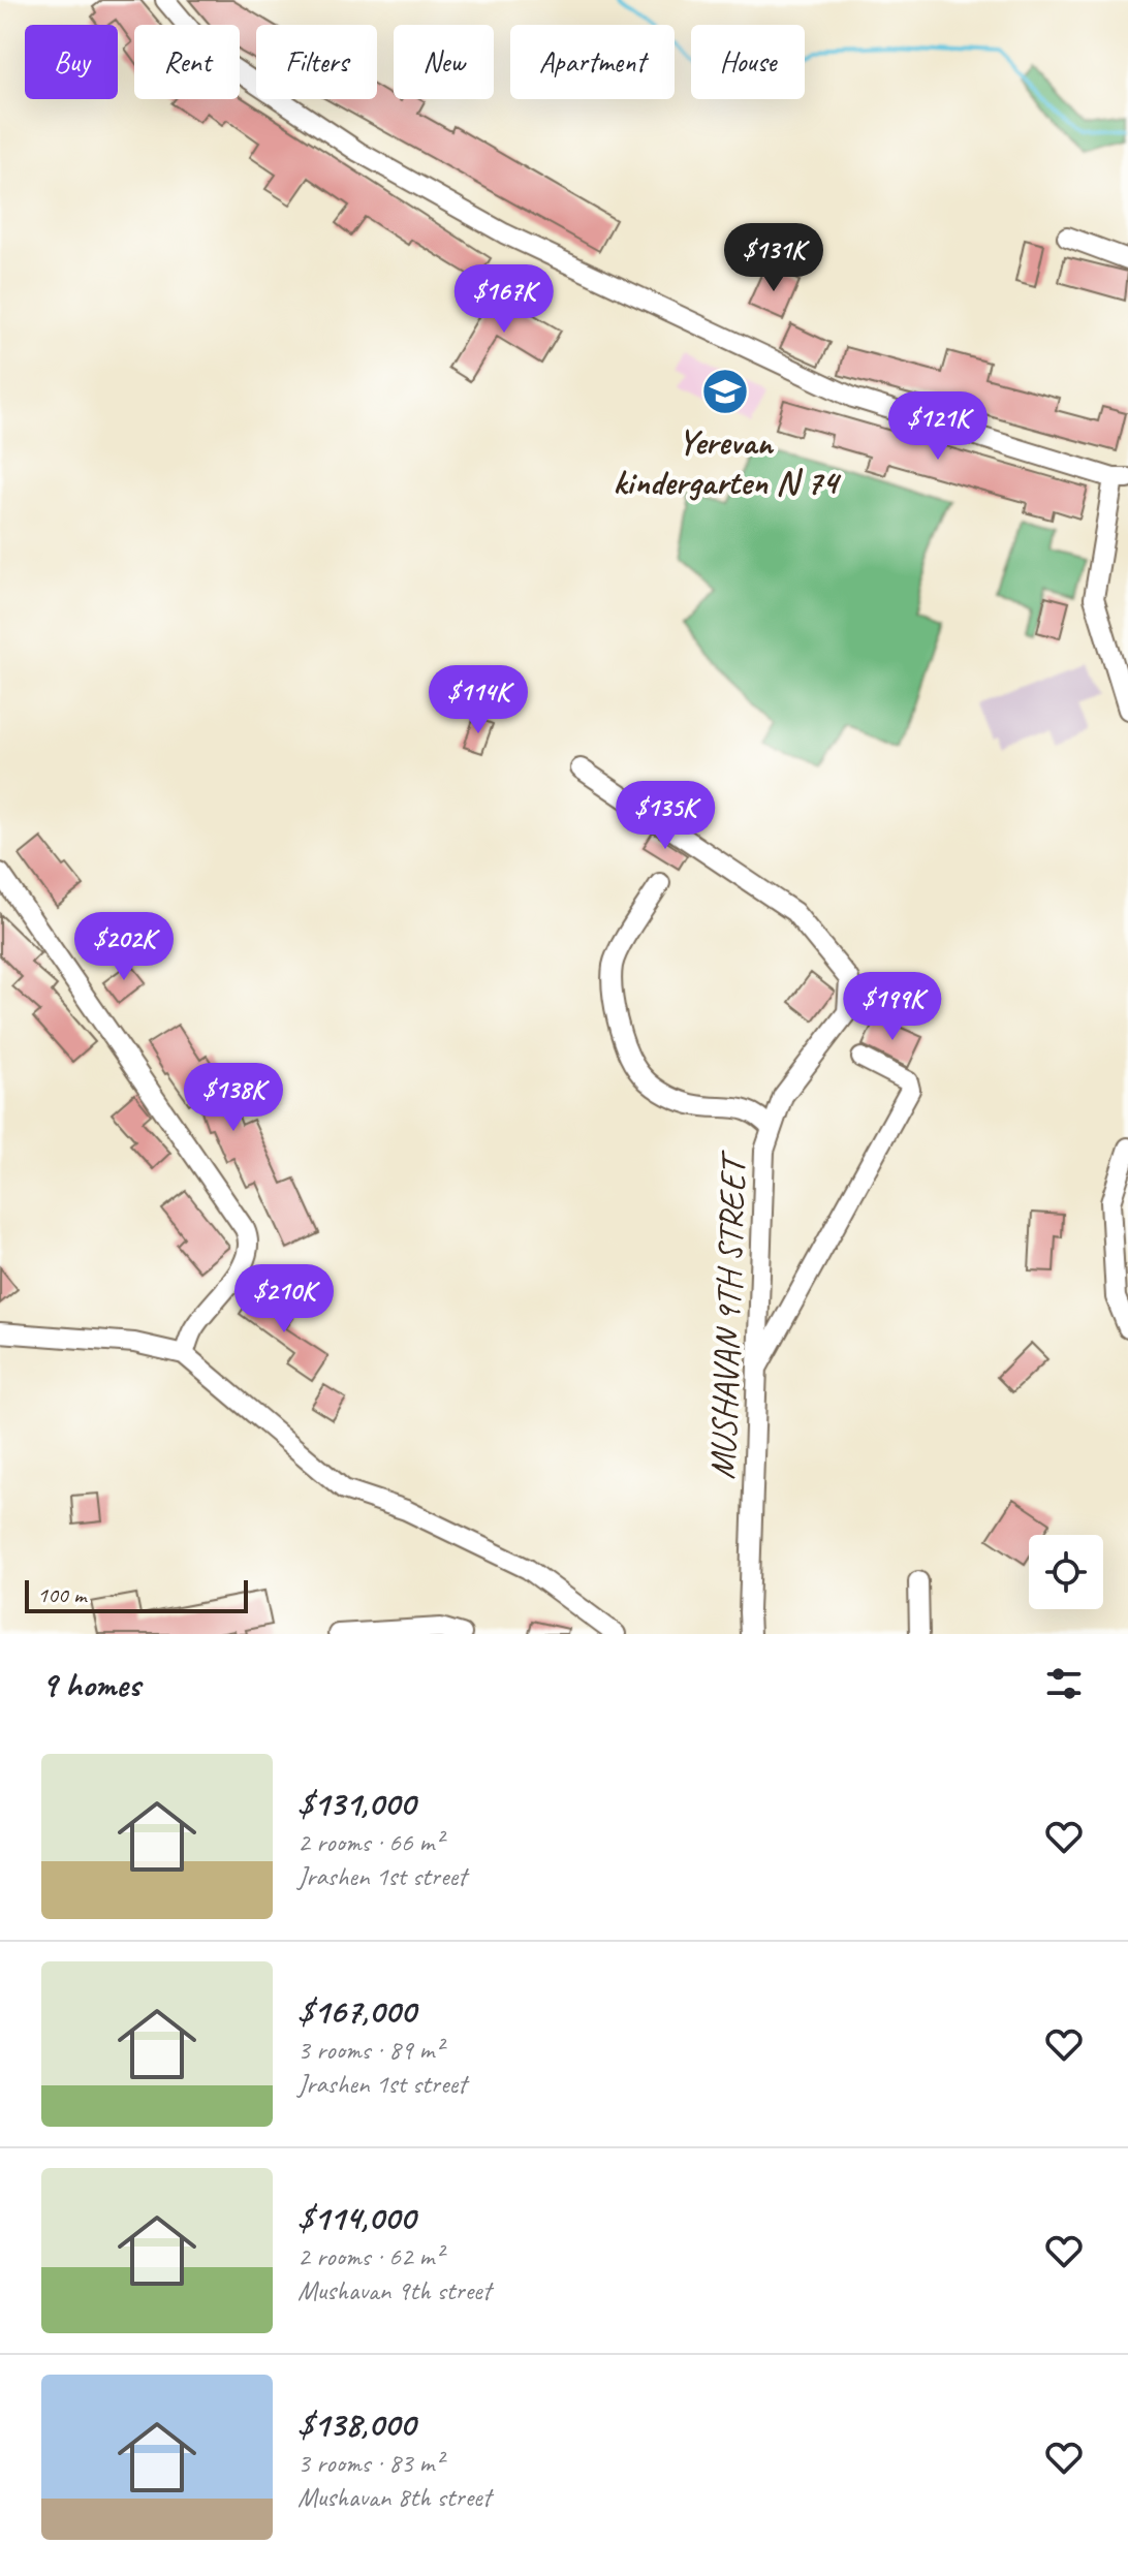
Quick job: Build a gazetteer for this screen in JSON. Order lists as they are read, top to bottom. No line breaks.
{"streets":{"street":["MUSHAVAN 9TH STREET"]},"places":{"school or university":["Yerevan kindergarten N 74"]},"scale_bar":"100 m","page":{"chip":["Buy","Rent","Filters","New","Apartment","House"],"price":["$131K","$167K","$121K","$114K","$135K","$202K","$199K","$138K","$210K"],"scale":"100 m","heading":"9 homes","list":[{"name":"$131,000","note":"2 rooms · 66 m² · Jrashen 1st street"},{"name":"$167,000","note":"3 rooms · 89 m² · Jrashen 1st street"},{"name":"$114,000","note":"2 rooms · 62 m² · Mushavan 9th street"},{"name":"$138,000","note":"3 rooms · 83 m² · Mushavan 8th street"}]}}
